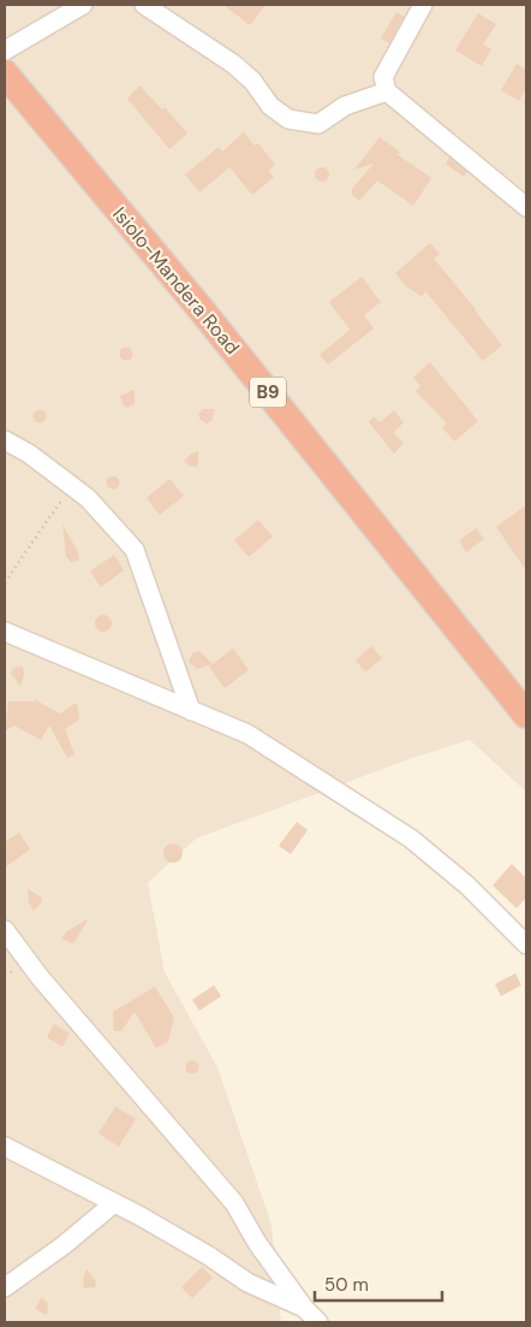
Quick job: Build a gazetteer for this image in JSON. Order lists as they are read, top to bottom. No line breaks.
{"streets":{"highway":["Isiolo-Mandera Road","B9"]},"scale_bar":"50 m"}
